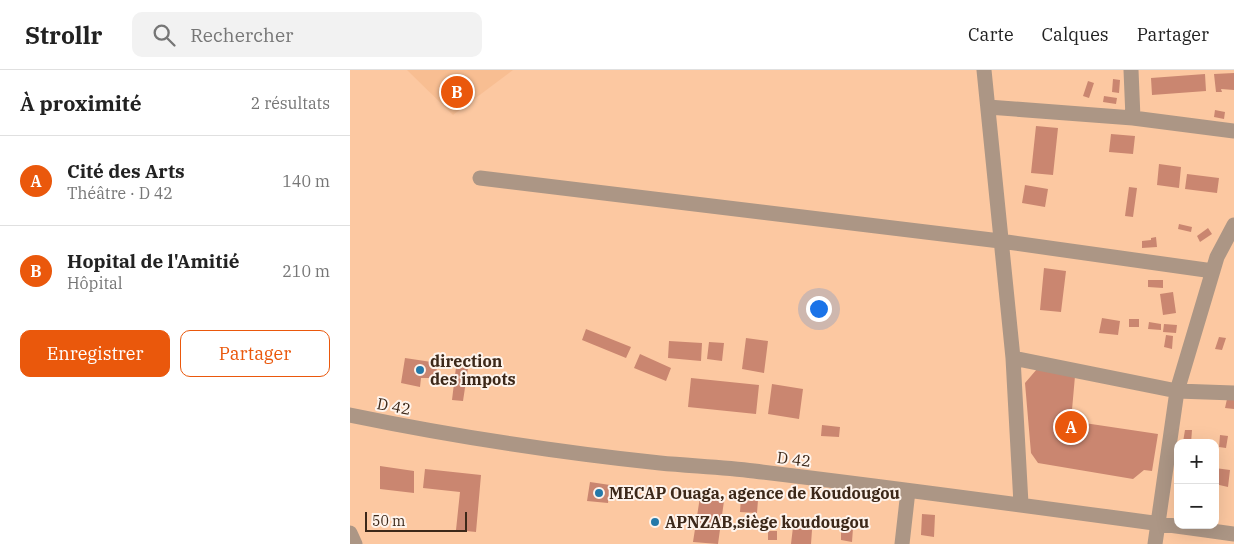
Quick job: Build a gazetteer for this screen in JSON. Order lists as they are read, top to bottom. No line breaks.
{"streets":{"street":["D 42"]},"places":["direction des impots","MECAP Ouaga, agence de Koudougou","APNZAB,siège koudougou"],"scale_bar":"50 m","page":{"header":"Strollr","search":"Rechercher","nav":["Carte","Calques","Partager"],"heading":["À proximité","2 résultats"],"pins":["B","A"],"list":[{"mark":"A","name":"Cité des Arts","note":"Théâtre · D 42","value":"140 m"},{"mark":"B","name":"Hopital de l'Amitié","note":"Hôpital","value":"210 m"}],"buttons":["Enregistrer","Partager"],"map_buttons":["+","−"],"scale":"50 m"}}
